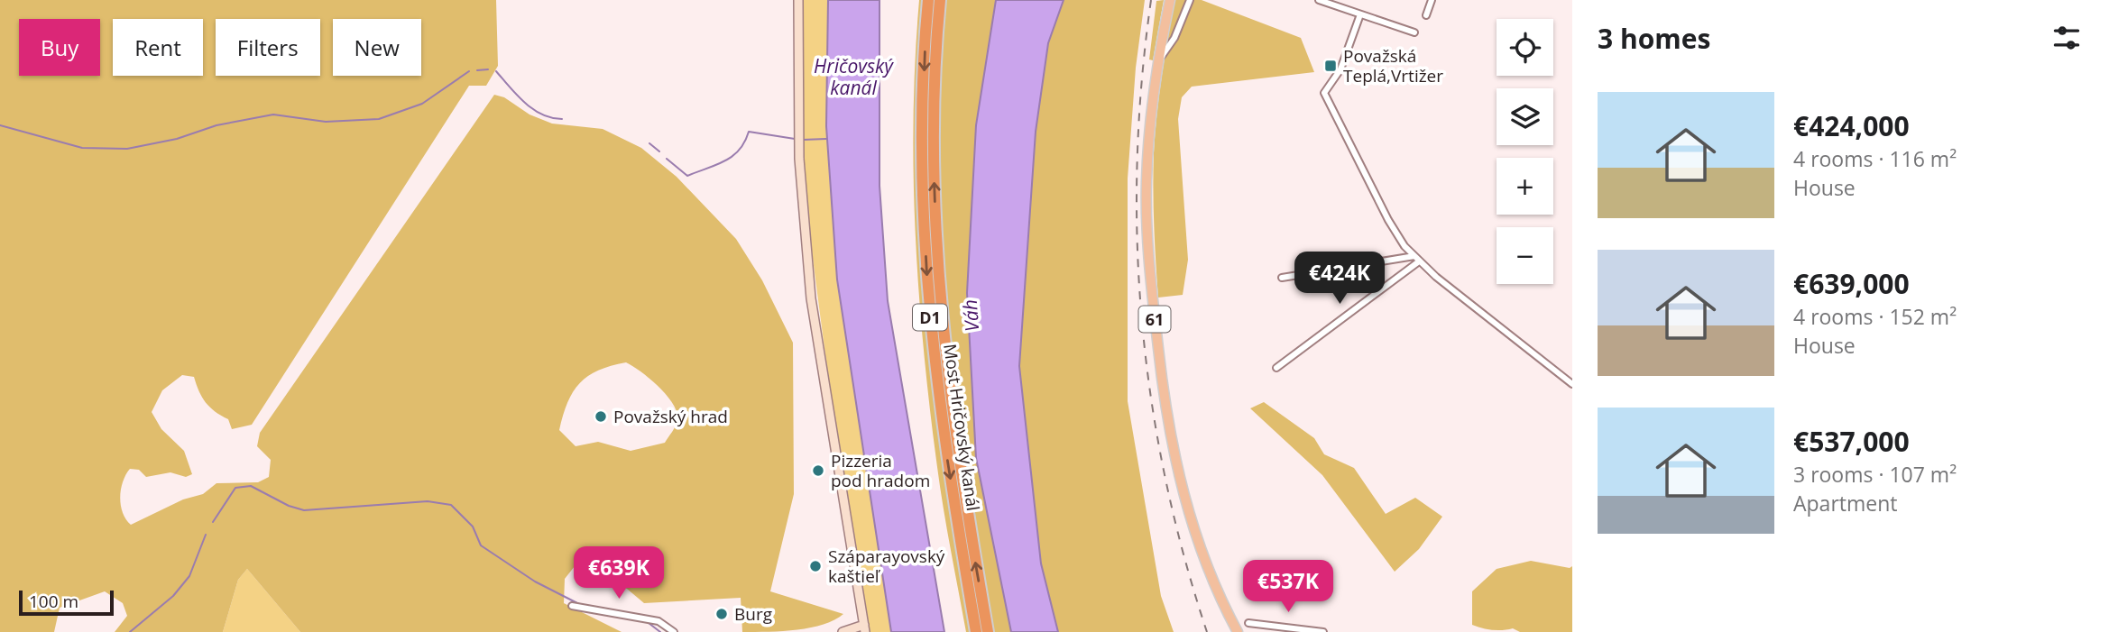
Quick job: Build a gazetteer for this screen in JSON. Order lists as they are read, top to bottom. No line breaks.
{"streets":{"highway":["D1","Most Hričovský kanál"],"main road":["61"]},"water":["Hričovský kanál","Váh"],"places":{"transit":["Považská Teplá,Vrtižer"],"other":["Považský hrad","Pizzeria pod hradom","Száparayovský kaštieľ","Burg"]},"scale_bar":"100 m","page":{"heading":"3 homes","map_buttons":["+","−"],"chip":["Buy","Rent","Filters","New"],"list":[{"name":"€424,000","note":"4 rooms · 116 m² · House"},{"name":"€639,000","note":"4 rooms · 152 m² · House"},{"name":"€537,000","note":"3 rooms · 107 m² · Apartment"}],"price":["€424K","€639K","€537K"],"scale":"100 m"}}
